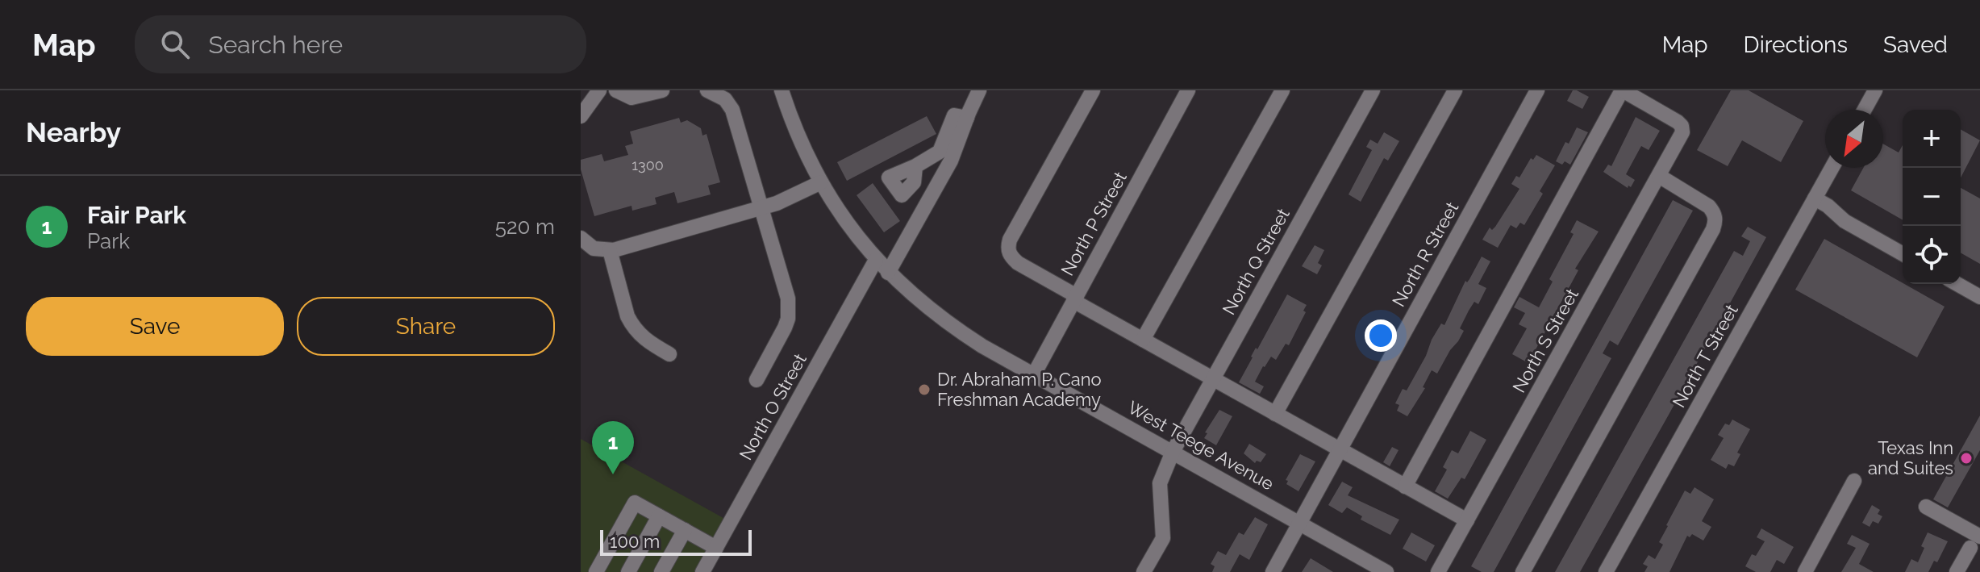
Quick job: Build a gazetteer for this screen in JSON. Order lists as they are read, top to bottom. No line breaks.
{"streets":{"street":["North P Street","North R Street","North Q Street","North S Street","North T Street","North O Street","West Teege Avenue"]},"crossings":[["North P Street","West Teege Avenue"],["North R Street","West Teege Avenue"],["North Q Street","West Teege Avenue"],["North O Street","West Teege Avenue"]],"places":["Dr. Abraham P. Cano Freshman Academy","Texas Inn and Suites"],"house_numbers":["1300"],"scale_bar":"100 m","north":"bottom left","page":{"header":"Map","search":"Search here","nav":["Map","Directions","Saved"],"heading":"Nearby","map_buttons":["+","−"],"list":[{"mark":"1","name":"Fair Park","note":"Park","value":"520 m"}],"buttons":["Save","Share"],"pins":"1","scale":"100 m"}}
